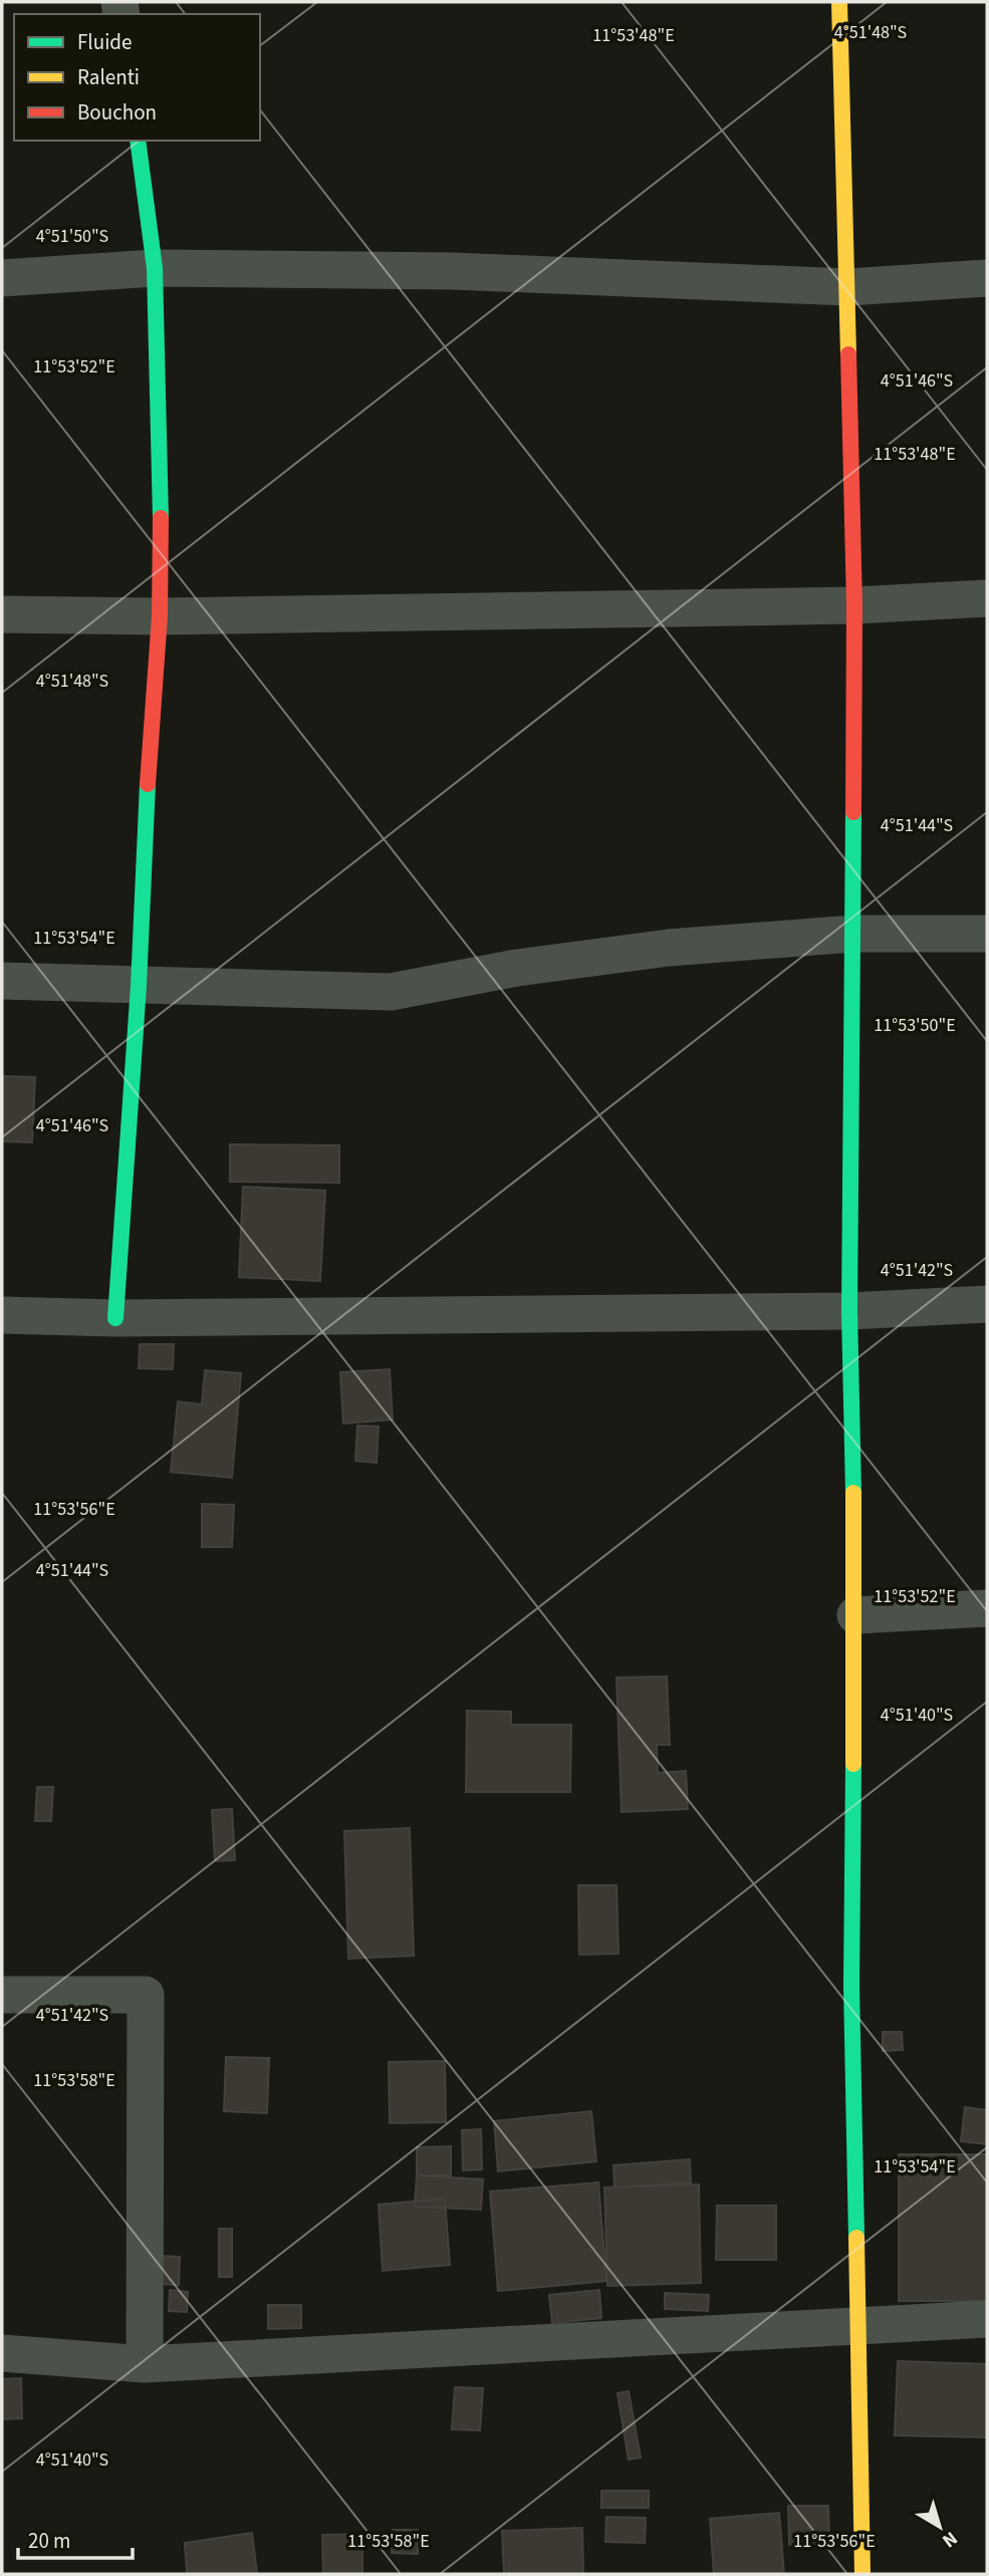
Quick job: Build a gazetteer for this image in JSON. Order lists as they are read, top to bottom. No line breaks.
{"legend":["Fluide","Ralenti","Bouchon"],"scale_bar":"20 m","north":"bottom right","coordinates":["4°51'48\"S","11°53'48\"E","4°51'50\"S","11°53'52\"E","4°51'46\"S","4°51'44\"S","11°53'54\"E","11°53'50\"E","4°51'42\"S","11°53'56\"E","4°51'40\"S","11°53'58\"E"]}
